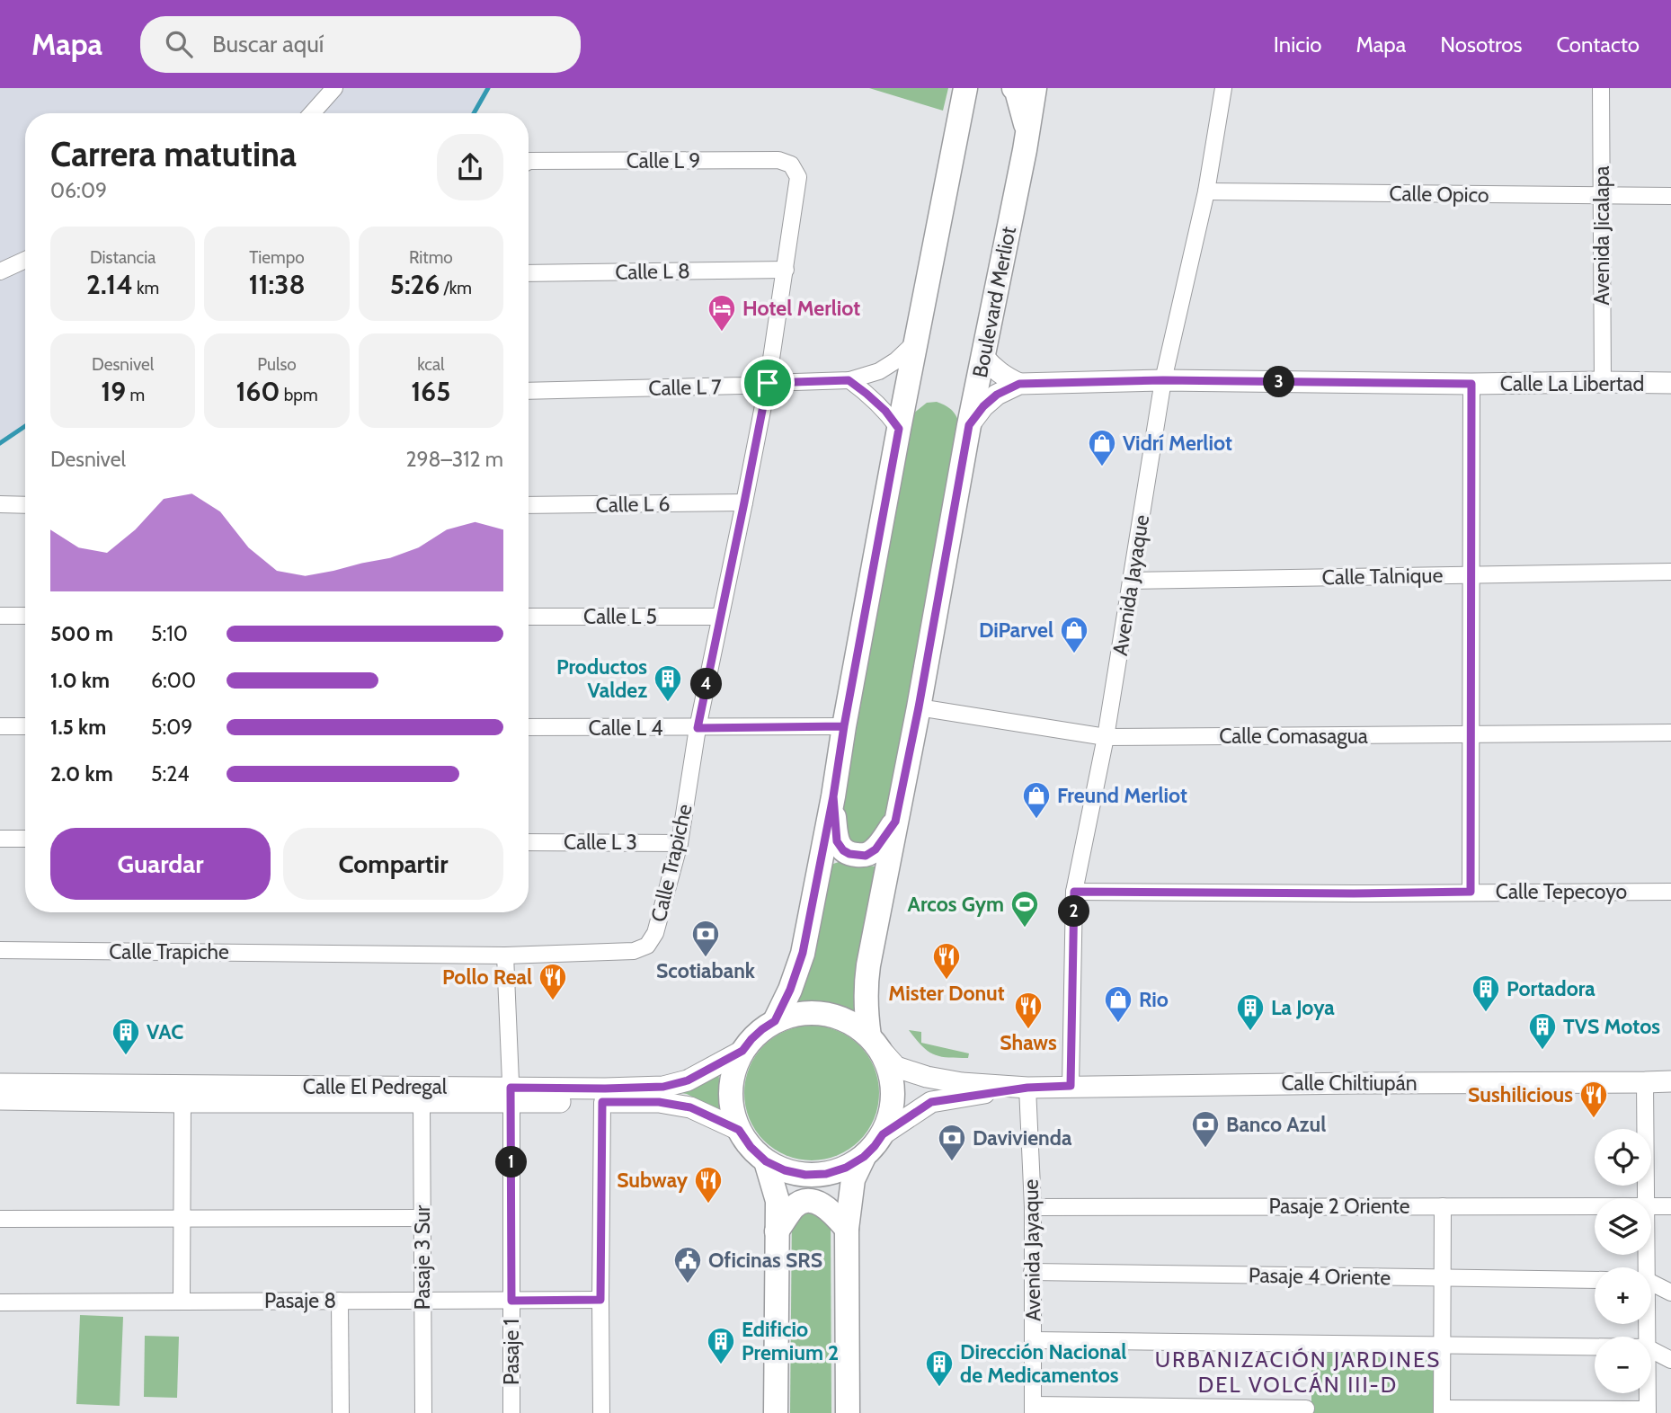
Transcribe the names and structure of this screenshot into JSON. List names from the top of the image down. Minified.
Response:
{"streets":{"main road":["Boulevard Merliot","Calle La Libertad","Calle Chiltiupán","Calle El Pedregal"],"street":["Calle L 9","Calle Opico","Avenida Jicalapa","Calle L 8","Calle L 7","Calle L 6","Calle Talnique","Avenida Jayaque","Calle L 5","Calle L 4","Calle Comasagua","Calle L 3","Calle Trapiche","Calle Tepecoyo","Pasaje 2 Oriente","Pasaje 3 Sur","Pasaje 4 Oriente","Pasaje 8","Pasaje 1"]},"crossings":[["Calle L 9","Calle Trapiche"],["Calle Opico","Avenida Jicalapa"],["Calle Opico","Avenida Jayaque"],["Avenida Jicalapa","Calle La Libertad"],["Calle L 8","Calle Trapiche"],["Boulevard Merliot","Calle La Libertad"],["Boulevard Merliot","Calle Comasagua"],["Boulevard Merliot","Calle Chiltiupán"],["Boulevard Merliot","Calle El Pedregal"],["Calle La Libertad","Avenida Jayaque"],["Calle L 7","Calle Trapiche"],["Calle L 6","Calle Trapiche"],["Calle Talnique","Avenida Jayaque"],["Avenida Jayaque","Calle Comasagua"],["Avenida Jayaque","Calle Tepecoyo"],["Avenida Jayaque","Calle Chiltiupán"],["Avenida Jayaque","Pasaje 2 Oriente"],["Avenida Jayaque","Pasaje 4 Oriente"],["Calle L 5","Calle Trapiche"],["Calle L 4","Calle Trapiche"],["Calle L 3","Calle Trapiche"],["Calle Trapiche","Pasaje 1"],["Calle Chiltiupán","Calle El Pedregal"],["Calle El Pedregal","Pasaje 3 Sur"],["Calle El Pedregal","Pasaje 1"],["Pasaje 3 Sur","Pasaje 8"],["Pasaje 8","Pasaje 1"]],"districts":["URBANIZACIÓN JARDINES DEL VOLCÁN III-D"],"places":{"hotel":["Hotel Merliot"],"shop":["Vidrí Merliot","DiParvel","Freund Merliot","Rio"],"building":["Productos Valdez","Portadora","La Joya","TVS Motos","VAC","Edificio Premium 2","Dirección Nacional de Medicamentos"],"sports":["Arcos Gym"],"bank":["Scotiabank","Banco Azul","Davivienda"],"restaurant":["Mister Donut","Pollo Real","Shaws","Sushilicious","Subway"],"public building":["Oficinas SRS"]},"page":{"header":"Mapa","search":"Buscar aquí","nav":["Inicio","Mapa","Nosotros","Contacto"],"heading":["Carrera matutina","06:09"],"stats":[["Distancia","2.14 km"],["Tiempo","11:38"],["Ritmo","5:26 /km"],["Desnivel","19 m"],["Pulso","160 bpm"],["kcal","165"]],"pins":["3","4","2","1"],"chart":["Desnivel","298–312 m"],"list":[{"name":"500 m","note":"5:10"},{"name":"1.0 km","note":"6:00"},{"name":"1.5 km","note":"5:09"},{"name":"2.0 km","note":"5:24"}],"buttons":["Guardar","Compartir"],"map_buttons":["+","−"]}}
